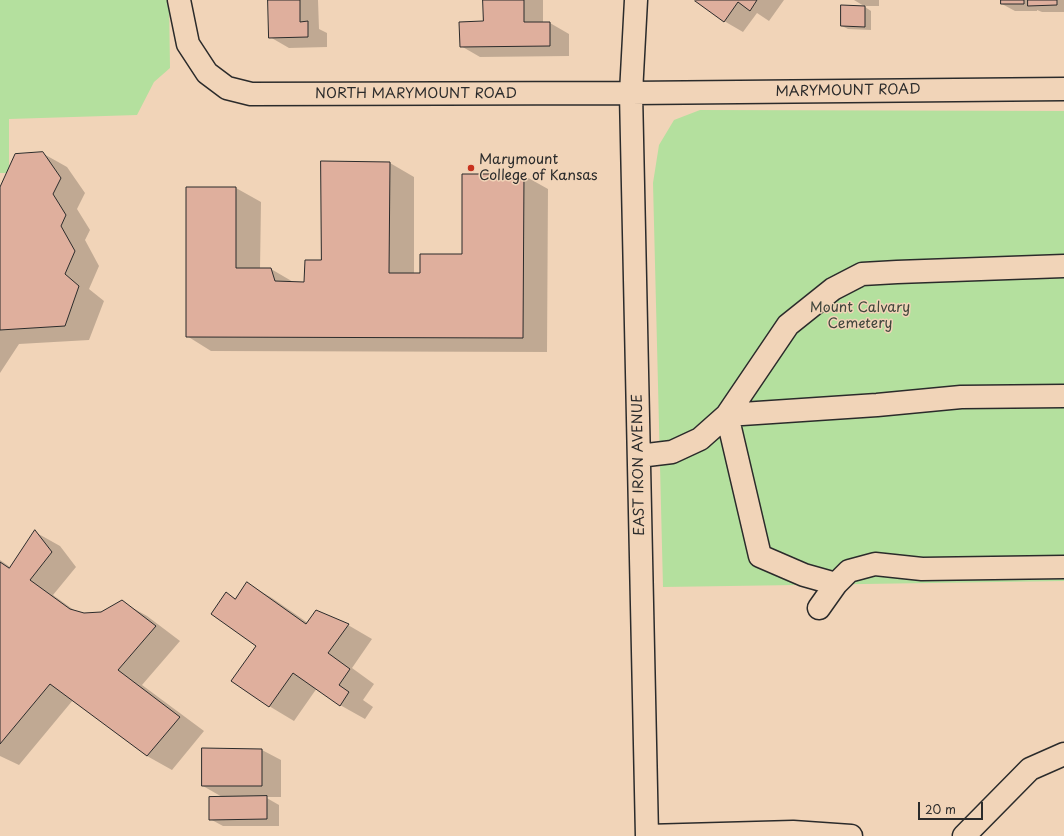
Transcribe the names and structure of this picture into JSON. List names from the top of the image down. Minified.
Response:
{"streets":{"street":["MARYMOUNT ROAD","NORTH MARYMOUNT ROAD","EAST IRON AVENUE"]},"crossings":[["MARYMOUNT ROAD","NORTH MARYMOUNT ROAD"],["MARYMOUNT ROAD","EAST IRON AVENUE"],["NORTH MARYMOUNT ROAD","EAST IRON AVENUE"]],"parks":["Mount Calvary Cemetery"],"places":["Marymount College of Kansas"],"scale_bar":"20 m"}
